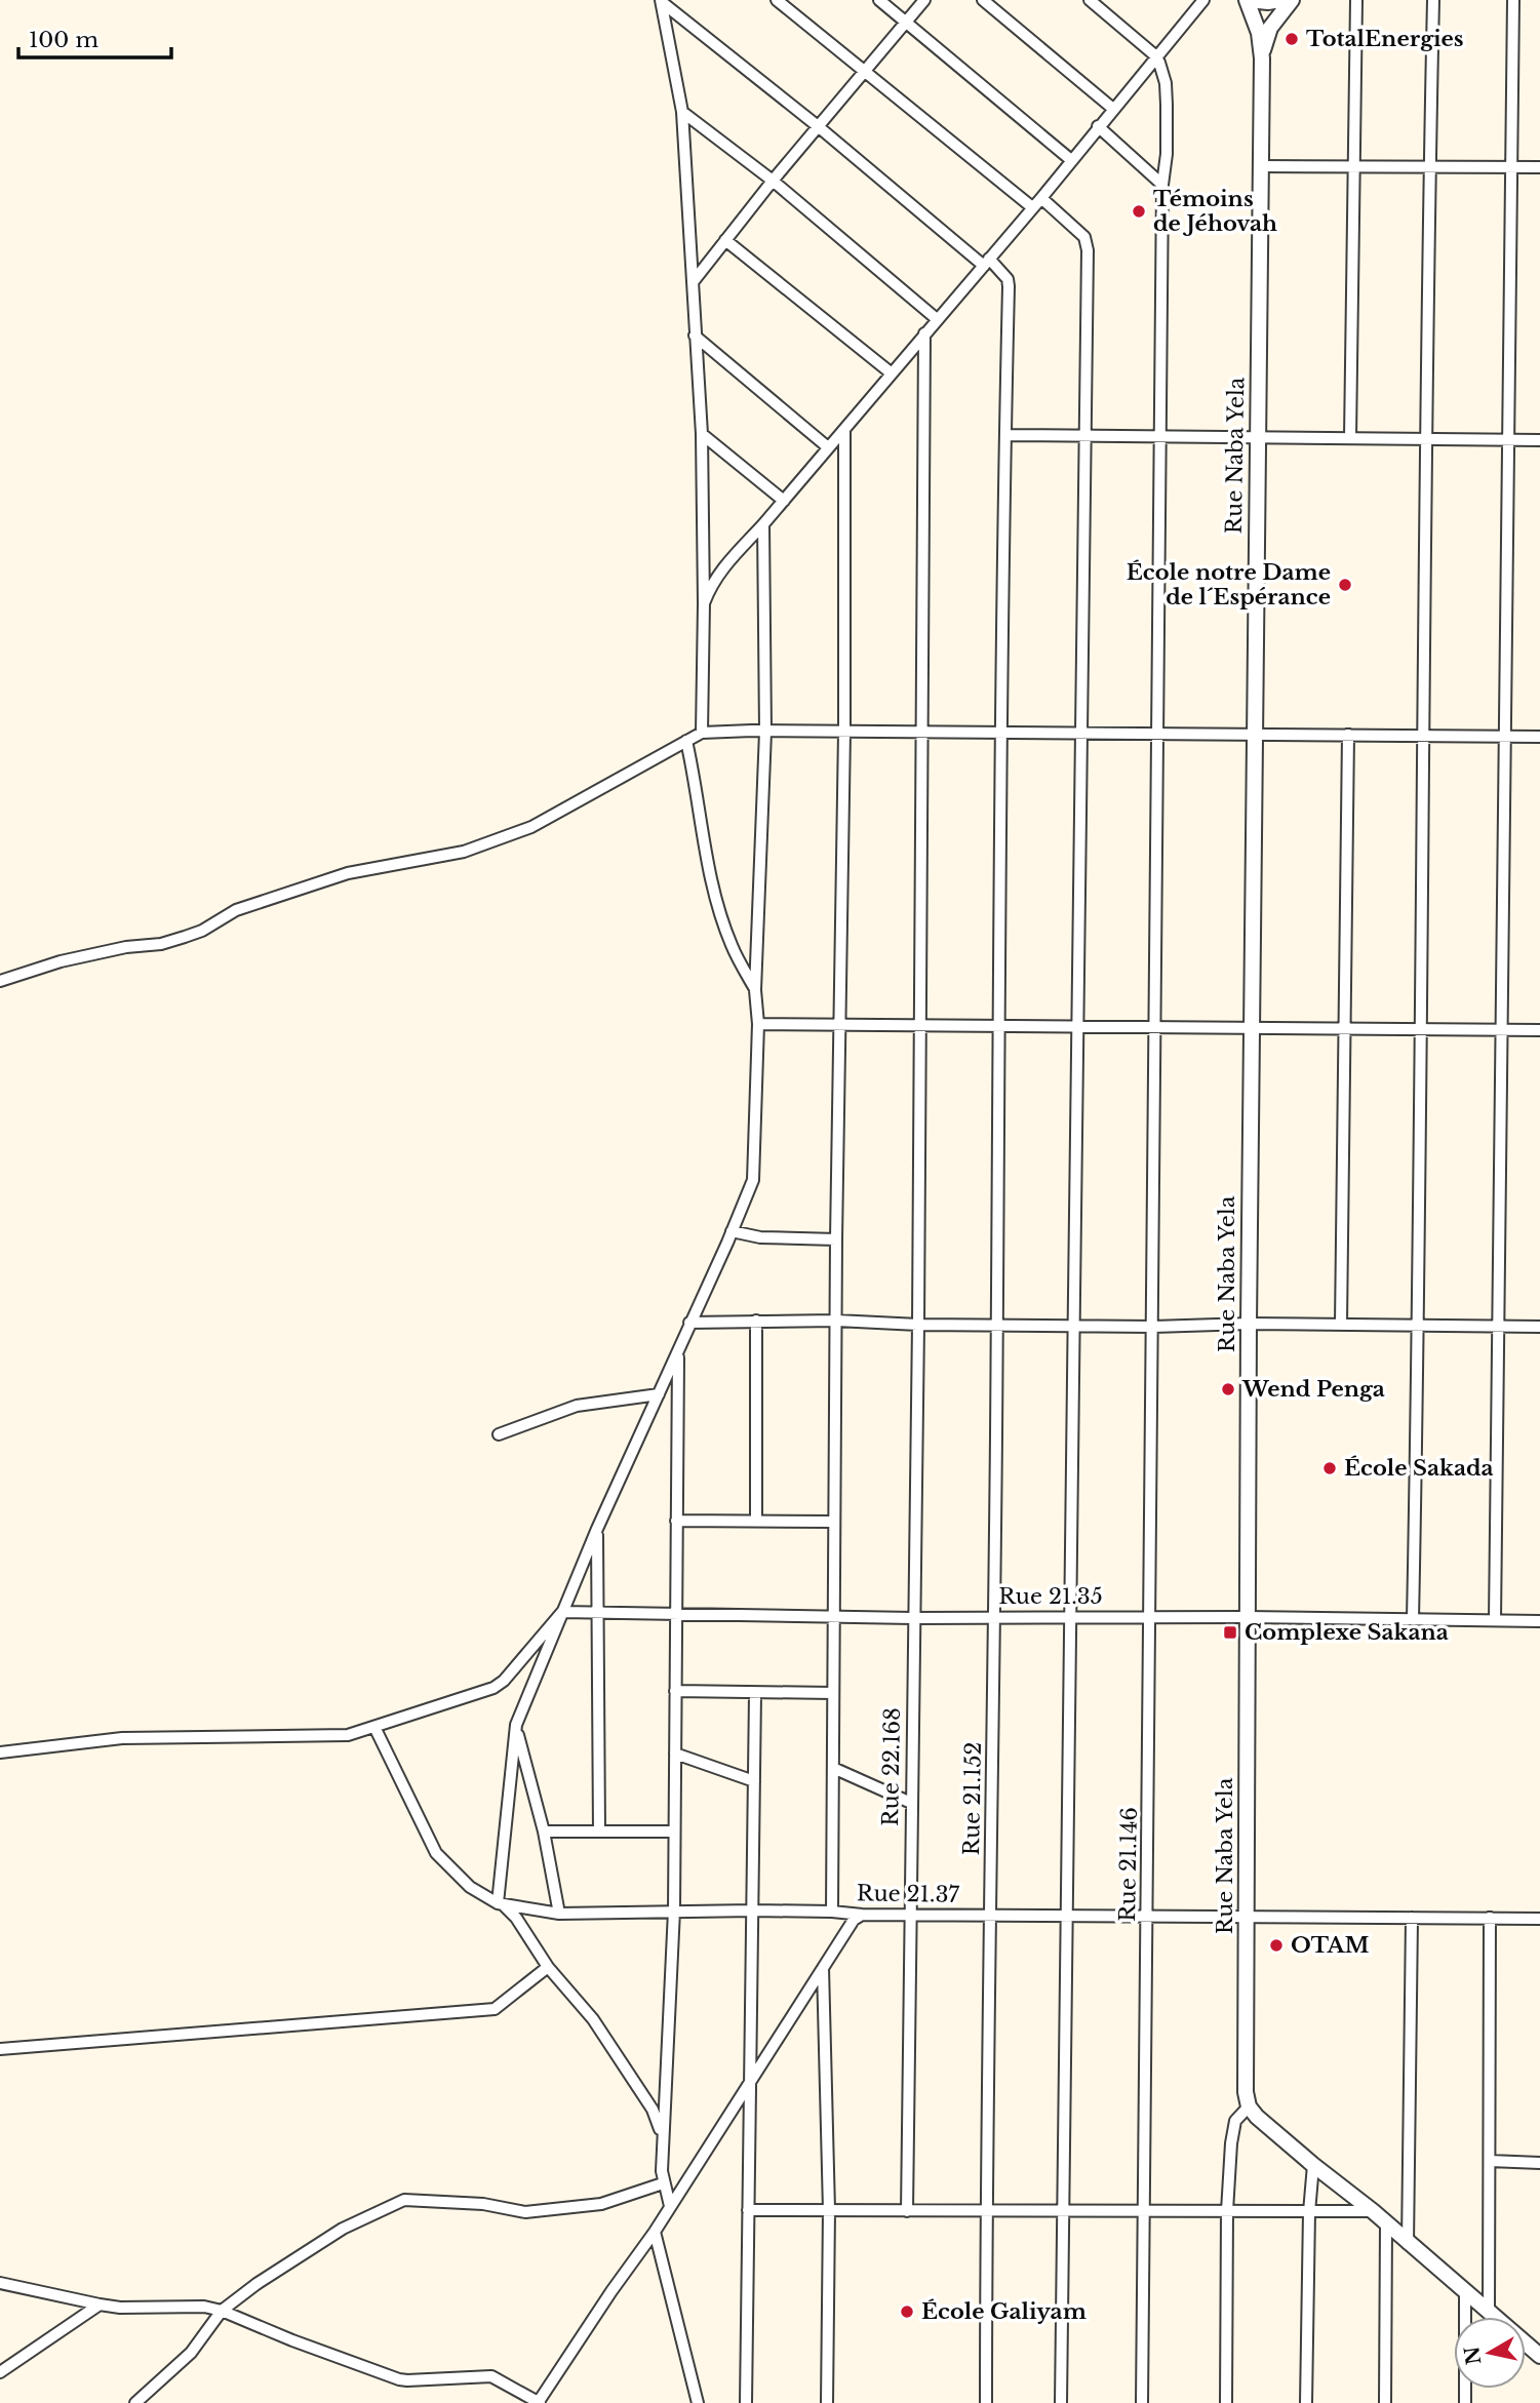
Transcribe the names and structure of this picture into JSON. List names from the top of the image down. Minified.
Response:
{"streets":{"street":["Rue Naba Yela","Rue 21.35","Rue 22.168","Rue 21.152","Rue 21.146","Rue 21.37"]},"crossings":[["Rue Naba Yela","Rue 21.35"],["Rue Naba Yela","Rue 21.37"],["Rue 21.35","Rue 22.168"],["Rue 21.35","Rue 21.152"],["Rue 21.35","Rue 21.146"],["Rue 22.168","Rue 21.37"],["Rue 21.152","Rue 21.37"],["Rue 21.146","Rue 21.37"]],"places":{"other":["TotalEnergies","Témoins de Jéhovah","École notre Dame de l´Espérance","Wend Penga","École Sakada","OTAM","École Galiyam"],"transit":["Complexe Sakana"]},"scale_bar":"100 m","north":"left"}
